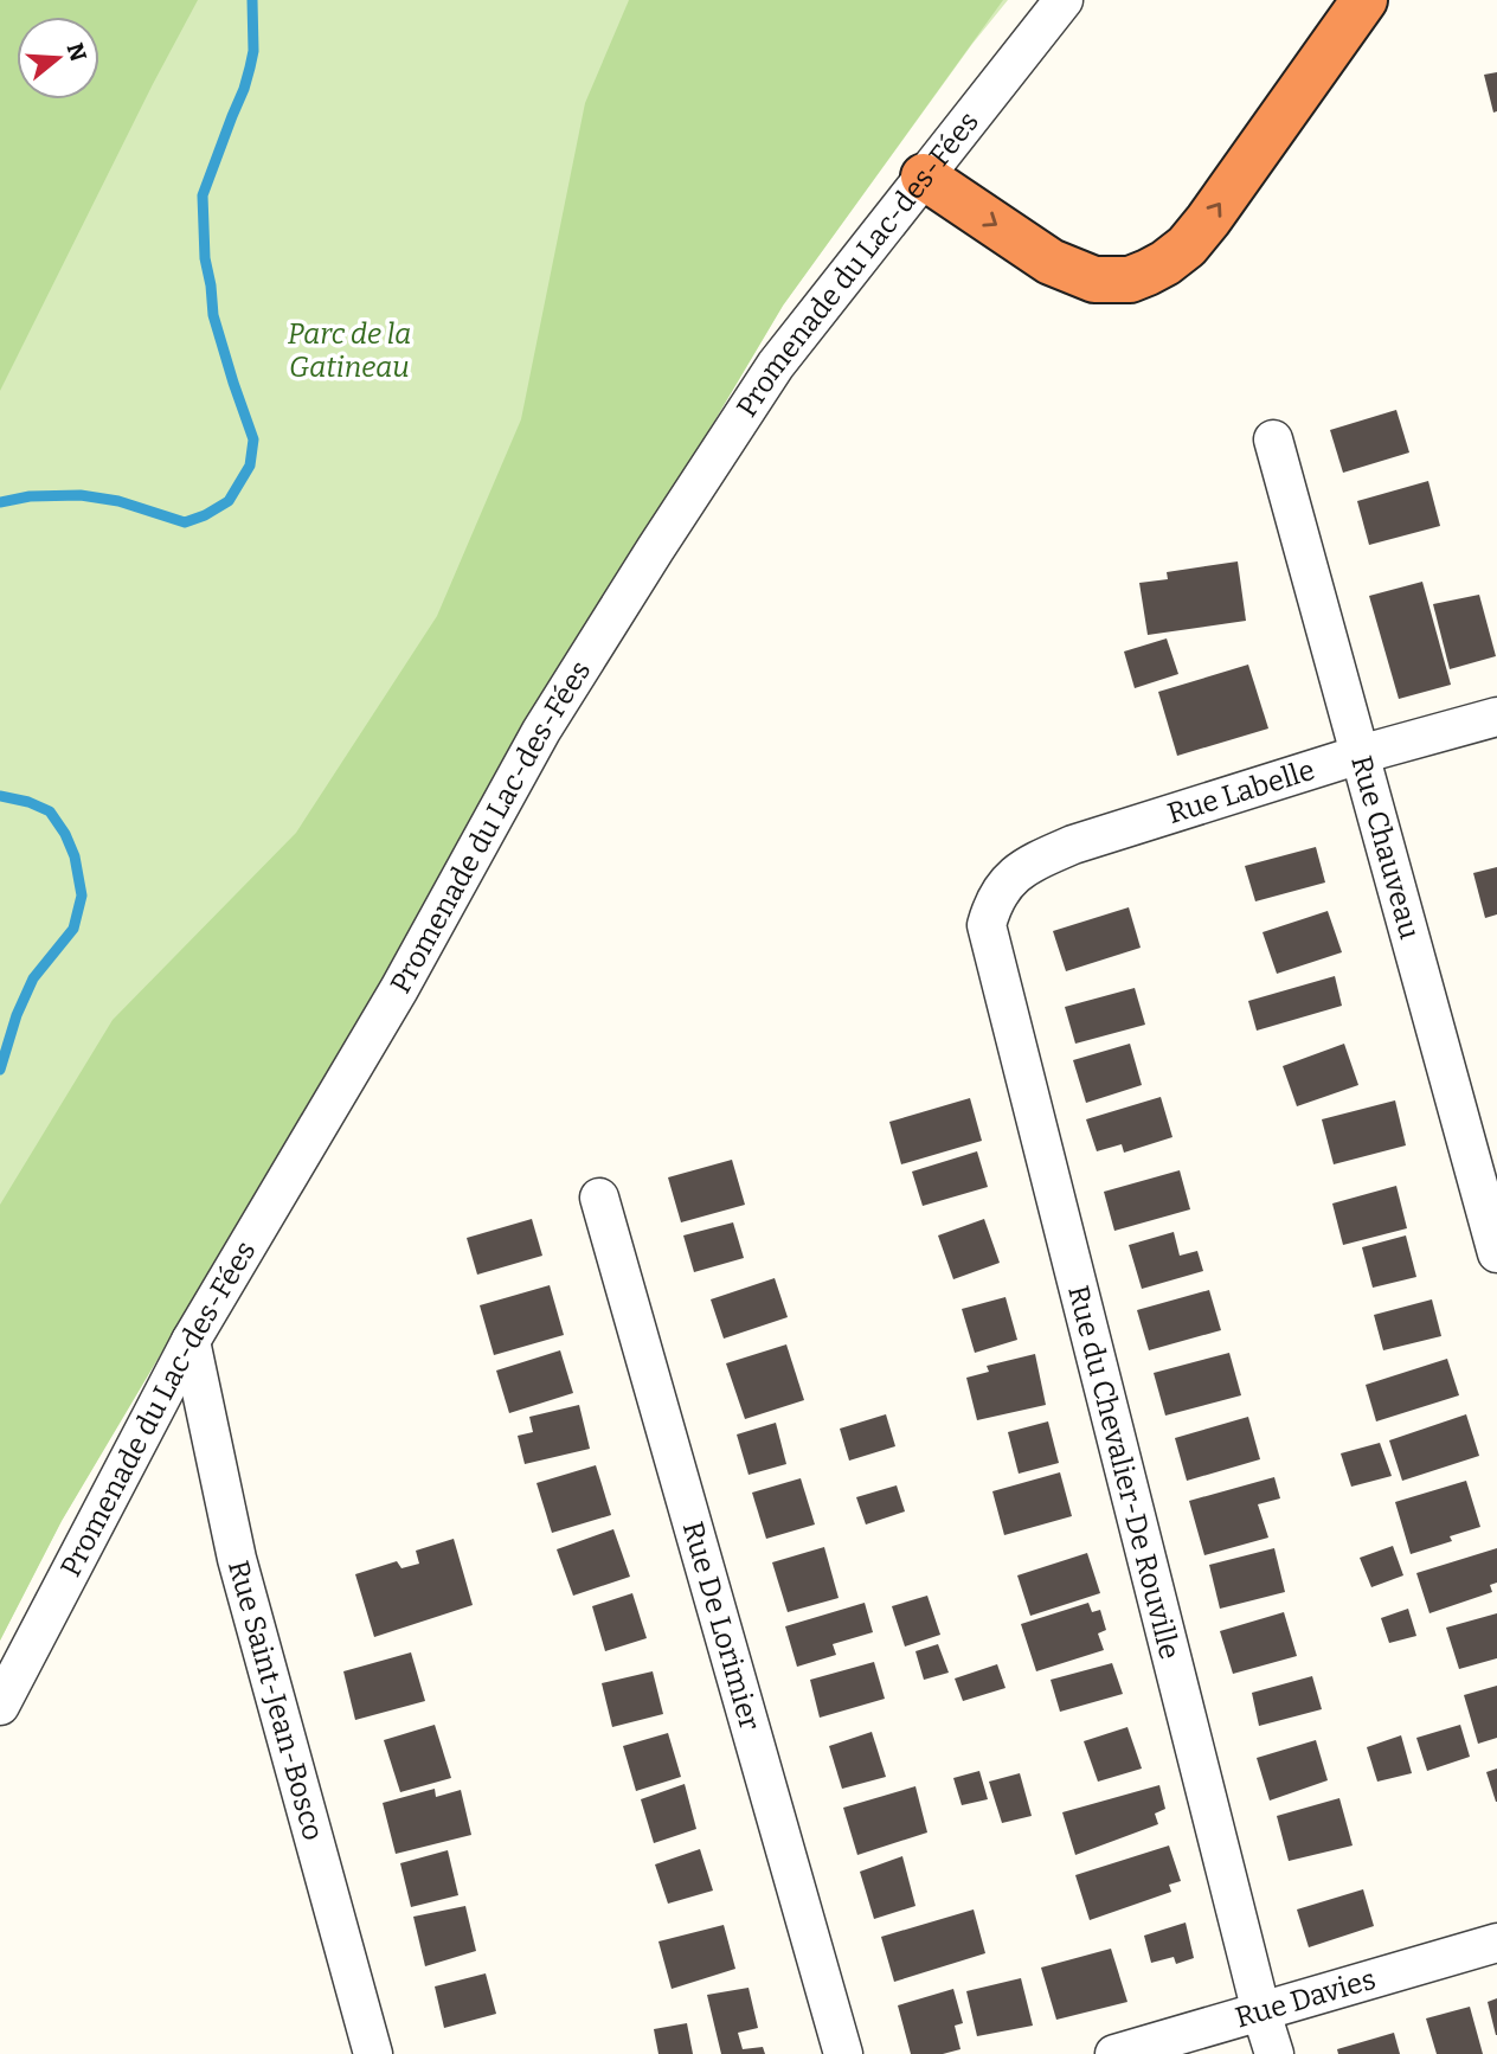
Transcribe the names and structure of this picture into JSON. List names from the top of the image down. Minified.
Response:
{"streets":{"street":["Promenade du Lac-des-Fées","Rue Labelle","Rue Chauveau","Rue du Chevalier-De Rouville","Rue De Lorimier","Rue Saint-Jean-Bosco","Rue Davies"]},"crossings":[["Promenade du Lac-des-Fées","Rue Saint-Jean-Bosco"],["Rue Labelle","Rue Chauveau"],["Rue Labelle","Rue du Chevalier-De Rouville"],["Rue du Chevalier-De Rouville","Rue Davies"]],"parks":["Parc de la Gatineau"],"north":"right"}
